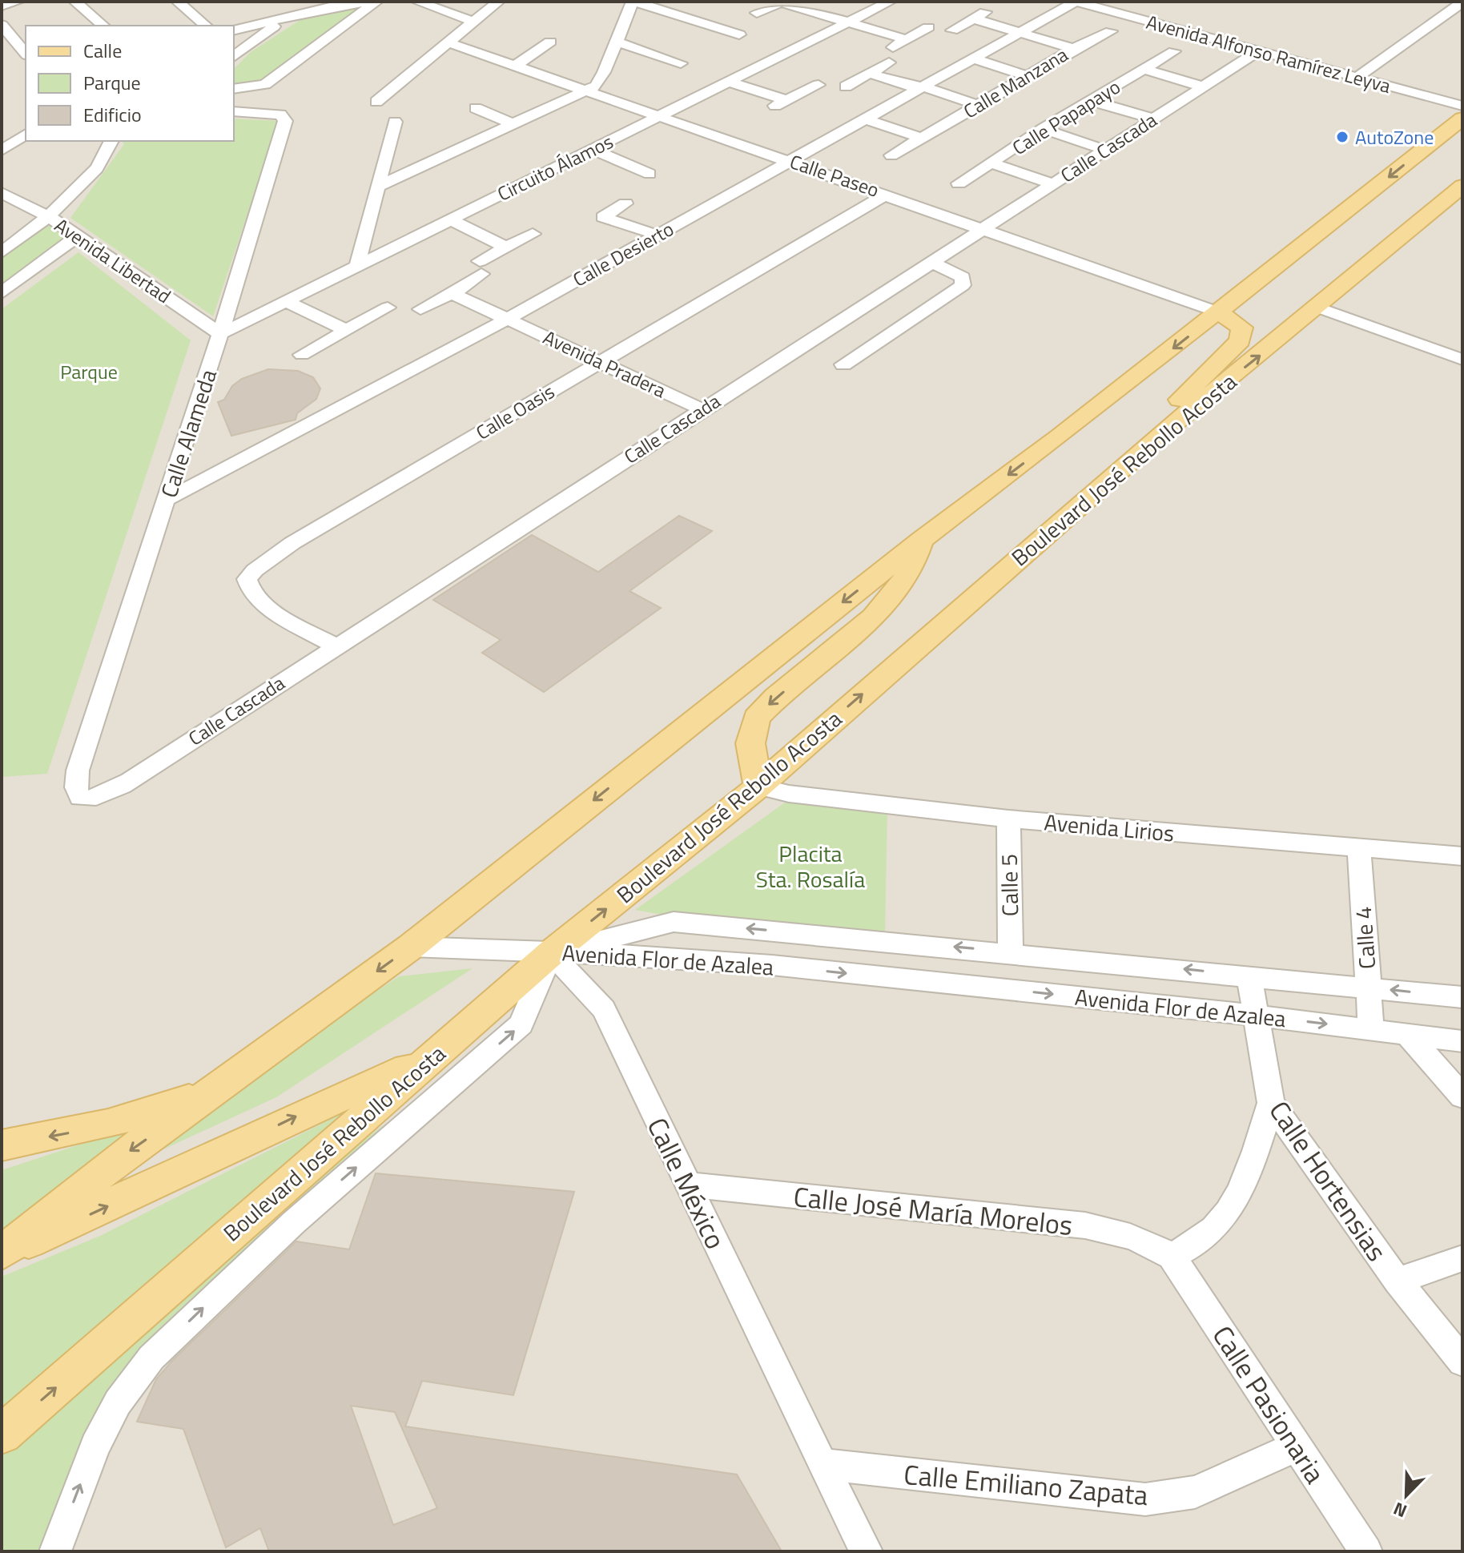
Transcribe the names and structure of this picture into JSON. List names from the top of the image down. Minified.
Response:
{"streets":{"main road":["Boulevard José Rebollo Acosta"],"street":["Avenida Alfonso Ramírez Leyva","Calle Manzana","Calle Papapayo","Calle Cascada","Circuito Álamos","Calle Paseo","Calle Desierto","Avenida Libertad","Avenida Pradera","Calle Oasis","Calle Alameda","Avenida Lirios","Calle 5","Calle 4","Avenida Flor de Azalea","Calle Hortensias","Calle México","Calle José María Morelos","Calle Pasionaria","Calle Emiliano Zapata"]},"crossings":[["Avenida Alfonso Ramírez Leyva","Calle Cascada"],["Avenida Alfonso Ramírez Leyva","Calle Desierto"],["Calle Cascada","Calle Paseo"],["Calle Cascada","Avenida Pradera"],["Calle Cascada","Calle Oasis"],["Calle Cascada","Calle Alameda"],["Circuito Álamos","Calle Paseo"],["Circuito Álamos","Avenida Libertad"],["Circuito Álamos","Calle Alameda"],["Calle Paseo","Calle Desierto"],["Calle Paseo","Calle Oasis"],["Calle Desierto","Avenida Pradera"],["Calle Desierto","Calle Alameda"],["Avenida Libertad","Calle Alameda"],["Avenida Pradera","Calle Oasis"],["Boulevard José Rebollo Acosta","Avenida Lirios"],["Boulevard José Rebollo Acosta","Avenida Flor de Azalea"],["Boulevard José Rebollo Acosta","Calle México"],["Avenida Lirios","Calle 5"],["Avenida Lirios","Calle 4"],["Calle 5","Avenida Flor de Azalea"],["Calle 4","Avenida Flor de Azalea"],["Avenida Flor de Azalea","Calle Hortensias"],["Avenida Flor de Azalea","Calle México"],["Calle México","Calle José María Morelos"],["Calle México","Calle Emiliano Zapata"],["Calle José María Morelos","Calle Pasionaria"],["Calle Pasionaria","Calle Emiliano Zapata"]],"parks":["Parque","Placita Sta. Rosalía"],"places":["AutoZone"],"legend":["Calle","Parque","Edificio"],"north":"bottom left"}
